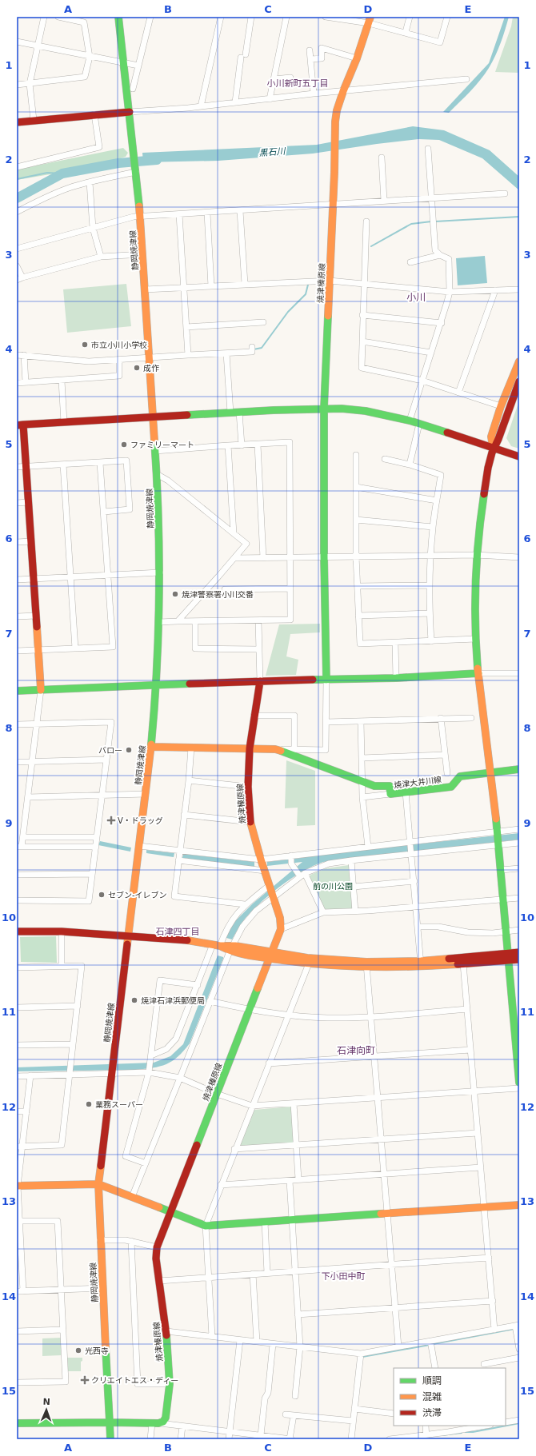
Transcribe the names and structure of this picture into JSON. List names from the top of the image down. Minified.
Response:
{"streets":{"street":["静岡焼津線","焼津榛原線","焼津大井川線"]},"crossings":[["静岡焼津線","焼津大井川線"],["焼津榛原線","焼津大井川線"]],"districts":["小川新町五丁目","小川","石津四丁目","石津向町","下小田中町"],"water":["黒石川"],"parks":["前の川公園"],"places":{"other":["市立小川小学校","成作","ファミリーマート","焼津警察署小川交番","バロー","セブン-イレブン","焼津石津浜郵便局","業務スーパー","光西寺"],"health":["V・ドラッグ","クリエイトエス・ディー"]},"legend":["順調","混雑","渋滞"],"north":"top","grid":{"columns":["A","B","C","D","E"],"rows":["1","2","3","4","5","6","7","8","9","10","11","12","13","14","15"]}}
